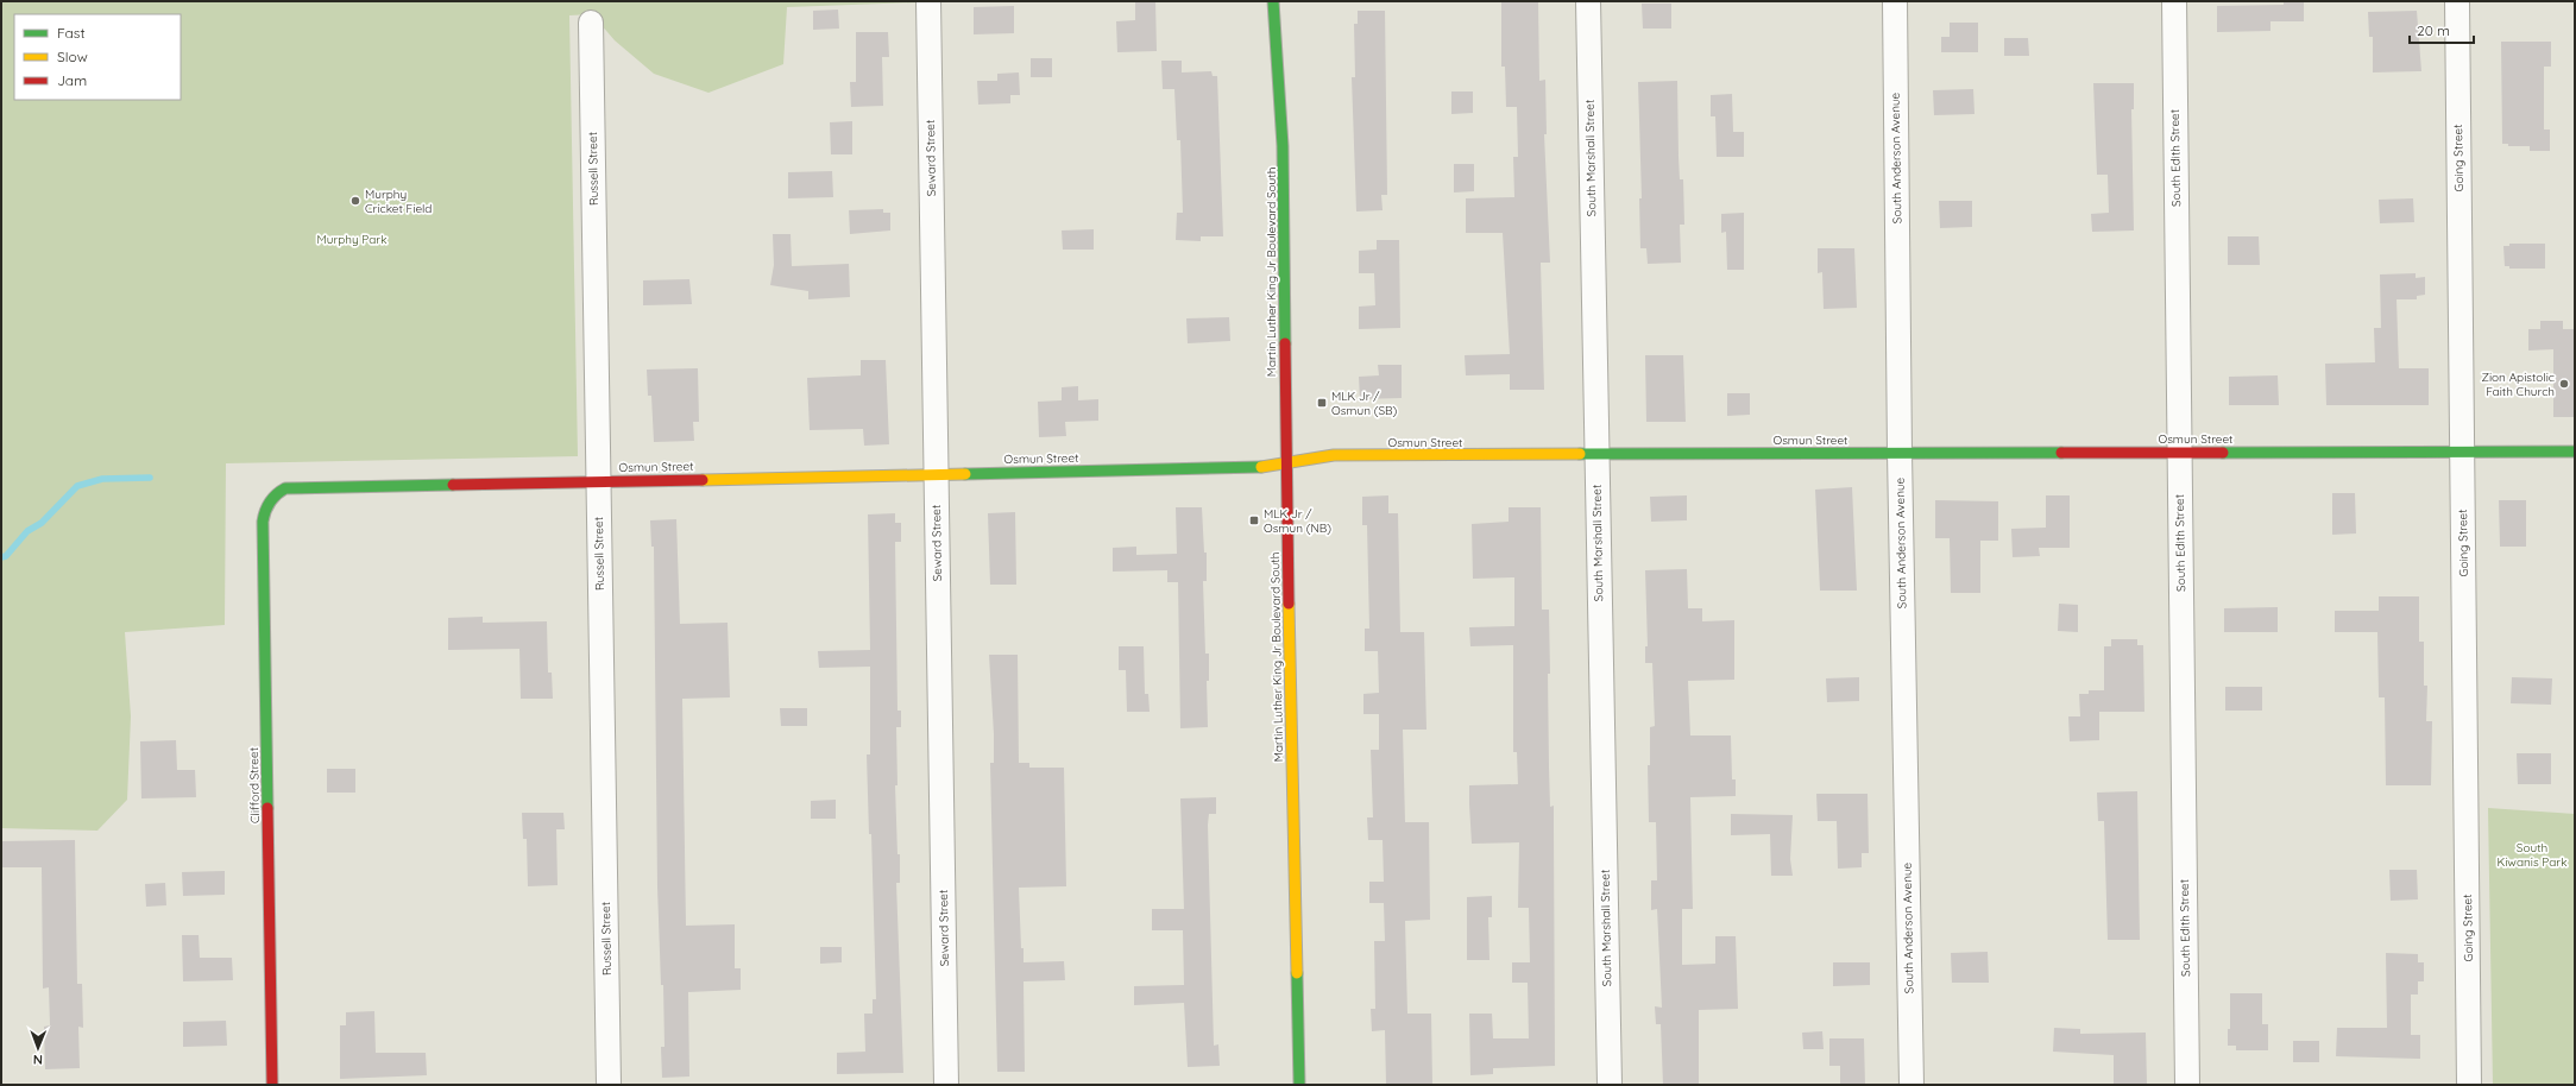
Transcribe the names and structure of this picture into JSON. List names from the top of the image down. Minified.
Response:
{"streets":{"street":["Seward Street","South Marshall Street","South Anderson Avenue","South Edith Street","Going Street","Russell Street","Martin Luther King Jr Boulevard South","Osmun Street","Clifford Street"]},"crossings":[["Seward Street","Osmun Street"],["South Marshall Street","Osmun Street"],["South Anderson Avenue","Osmun Street"],["South Edith Street","Osmun Street"],["Going Street","Osmun Street"],["Russell Street","Osmun Street"],["Martin Luther King Jr Boulevard South","Osmun Street"],["Osmun Street","Clifford Street"]],"parks":["Murphy Park","South Kiwanis Park"],"places":{"other":["Murphy Cricket Field","Zion Apistolic Faith Church"],"transit":["MLK Jr / Osmun (SB)","MLK Jr / Osmun (NB)"]},"legend":["Fast","Slow","Jam"],"scale_bar":"20 m","north":"bottom"}
